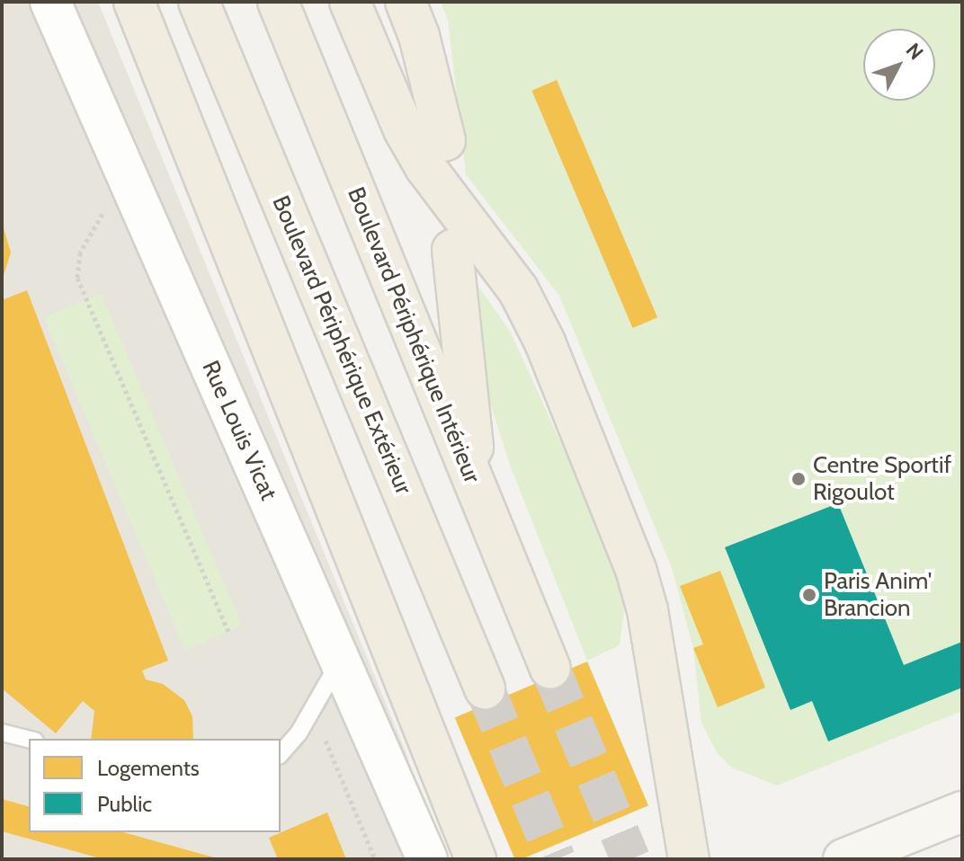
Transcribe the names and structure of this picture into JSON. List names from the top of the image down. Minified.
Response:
{"streets":{"highway":["Boulevard Périphérique Intérieur","Boulevard Périphérique Extérieur"],"street":["Rue Louis Vicat"]},"places":["Centre Sportif Rigoulot","Paris Anim' Brancion"],"legend":["Logements","Public"],"north":"top right"}
